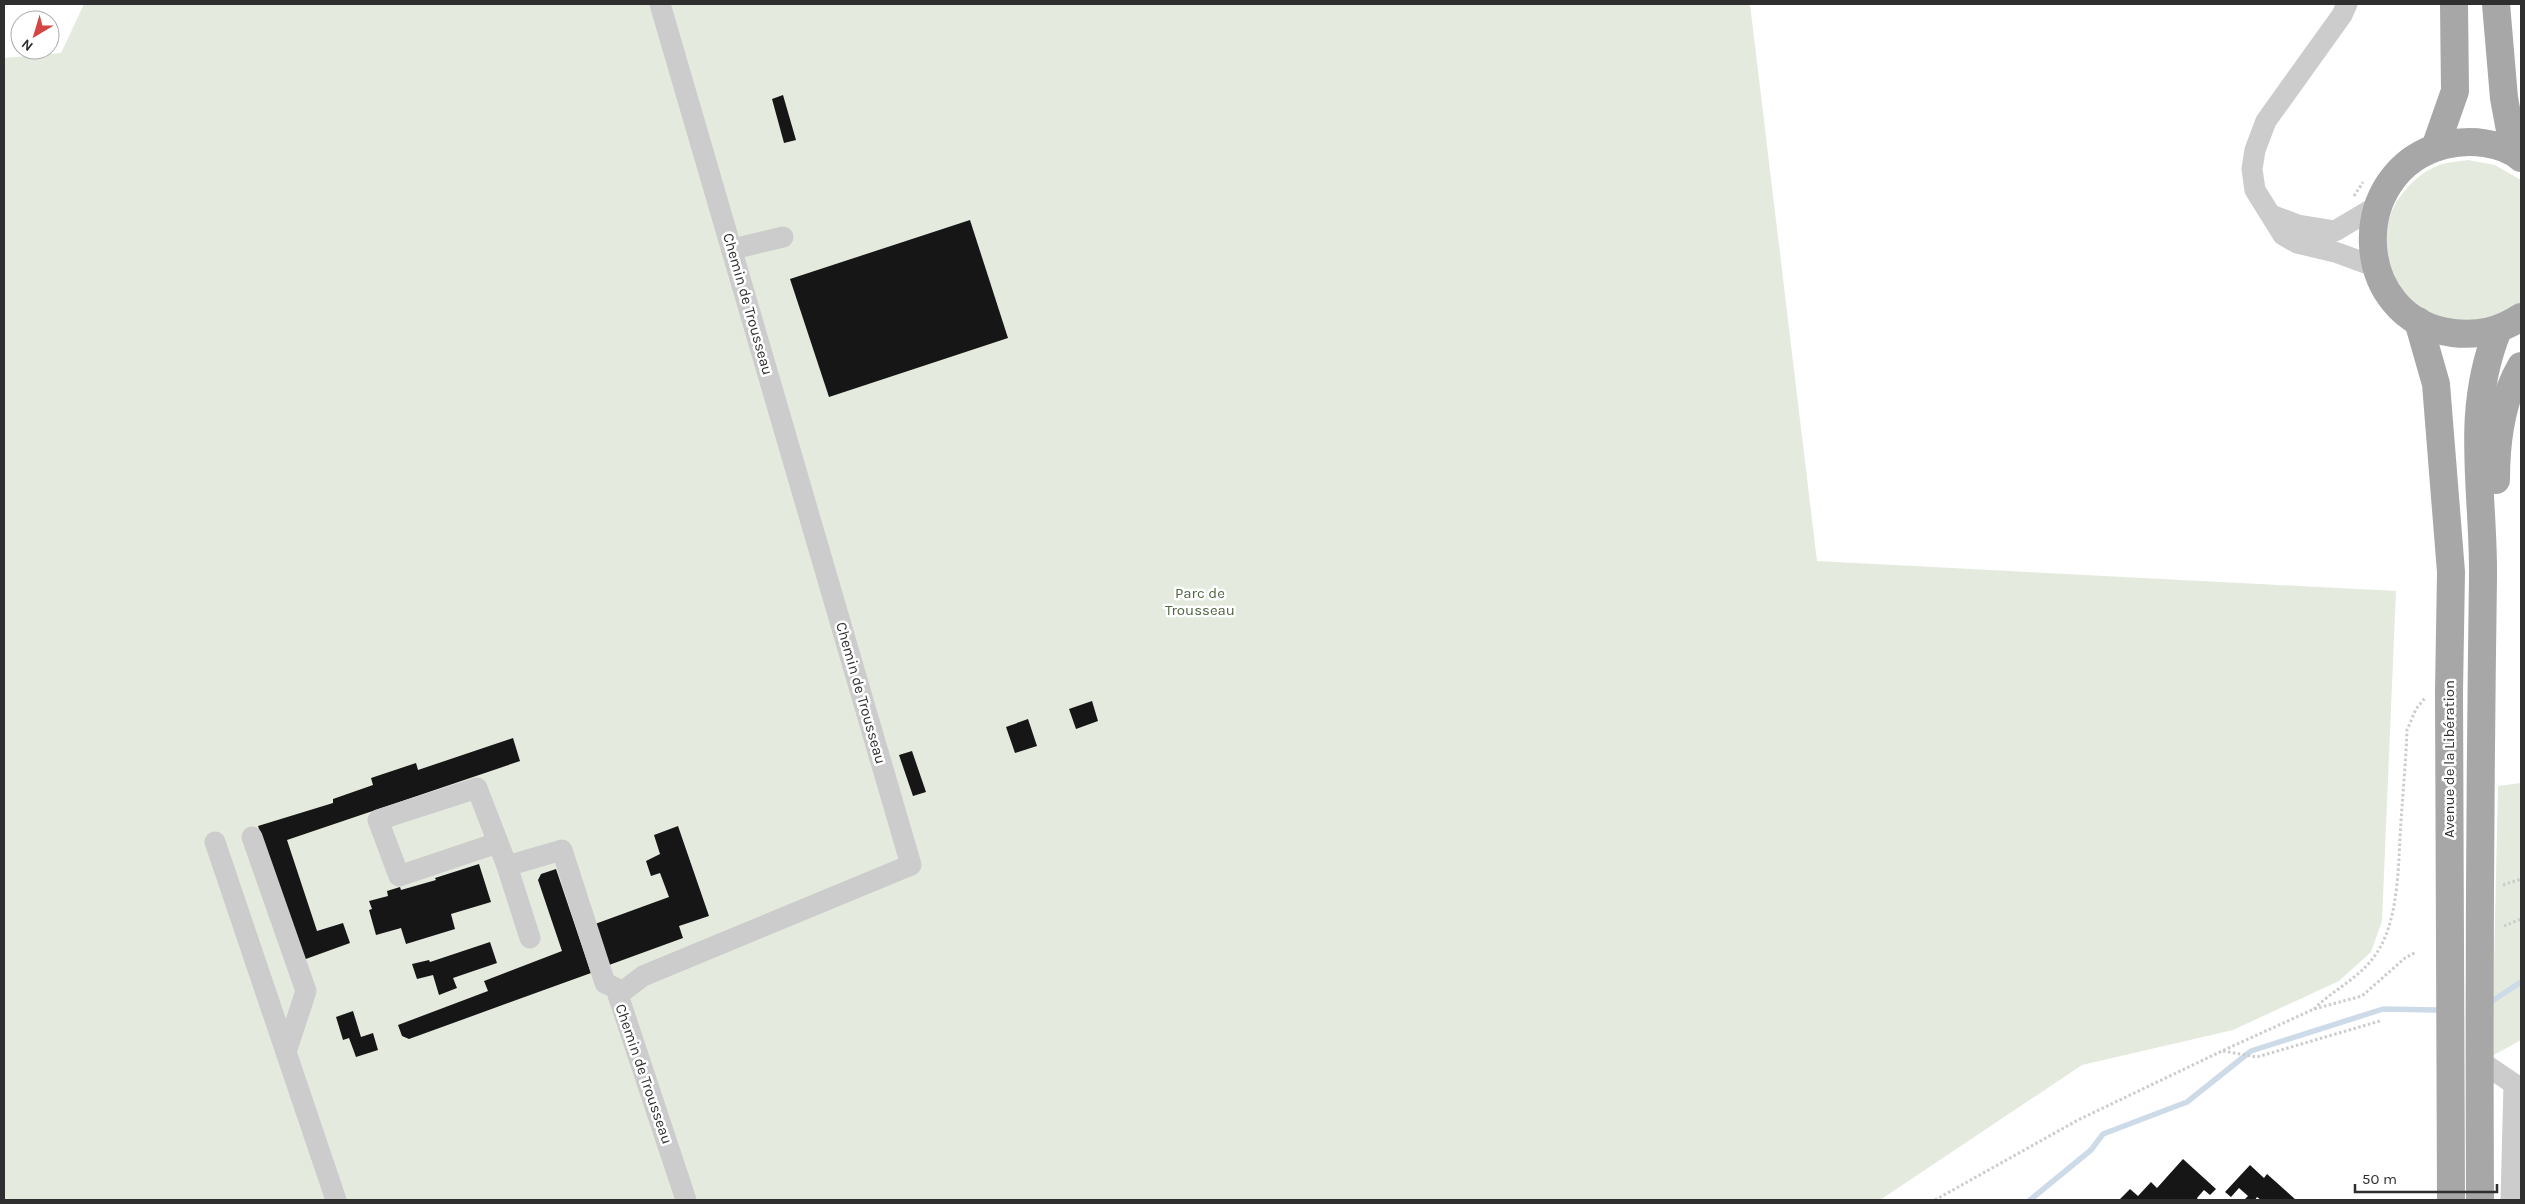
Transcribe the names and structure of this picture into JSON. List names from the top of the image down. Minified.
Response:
{"streets":{"main road":["Avenue de la Libération"],"street":["Chemin de Trousseau"]},"parks":["Parc de Trousseau"],"scale_bar":"50 m","north":"bottom left"}
